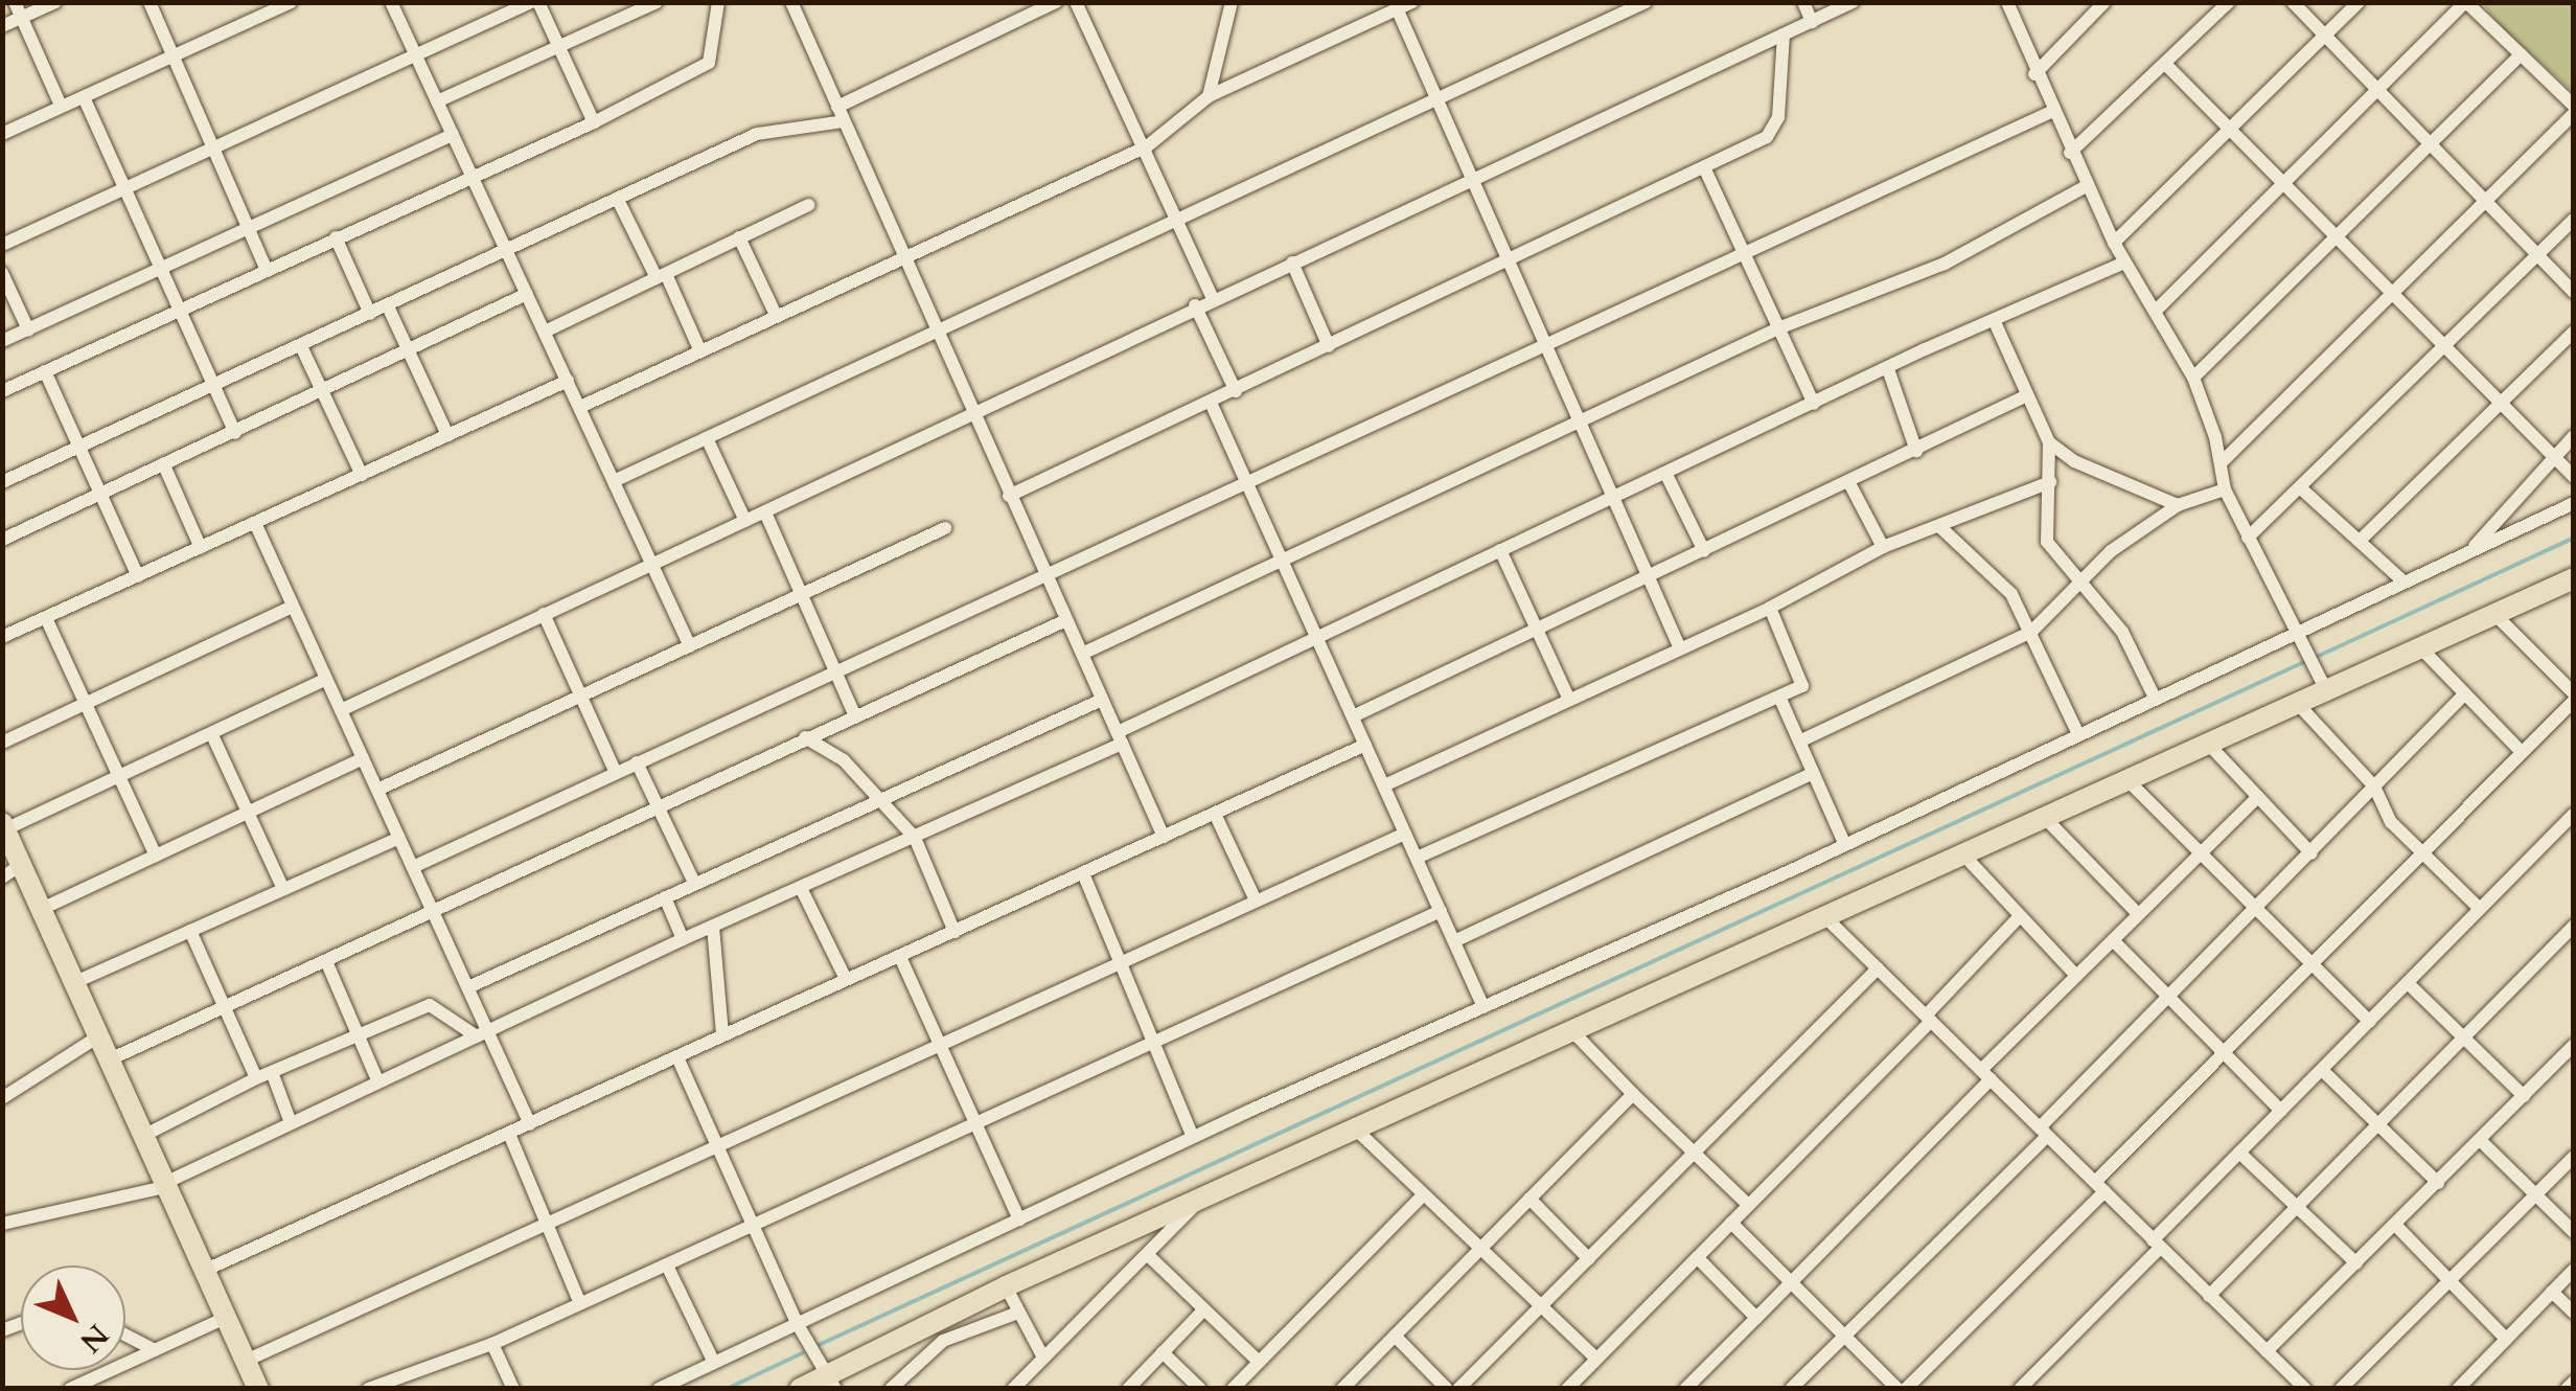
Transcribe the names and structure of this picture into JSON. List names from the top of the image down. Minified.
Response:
{"north":"bottom right"}
